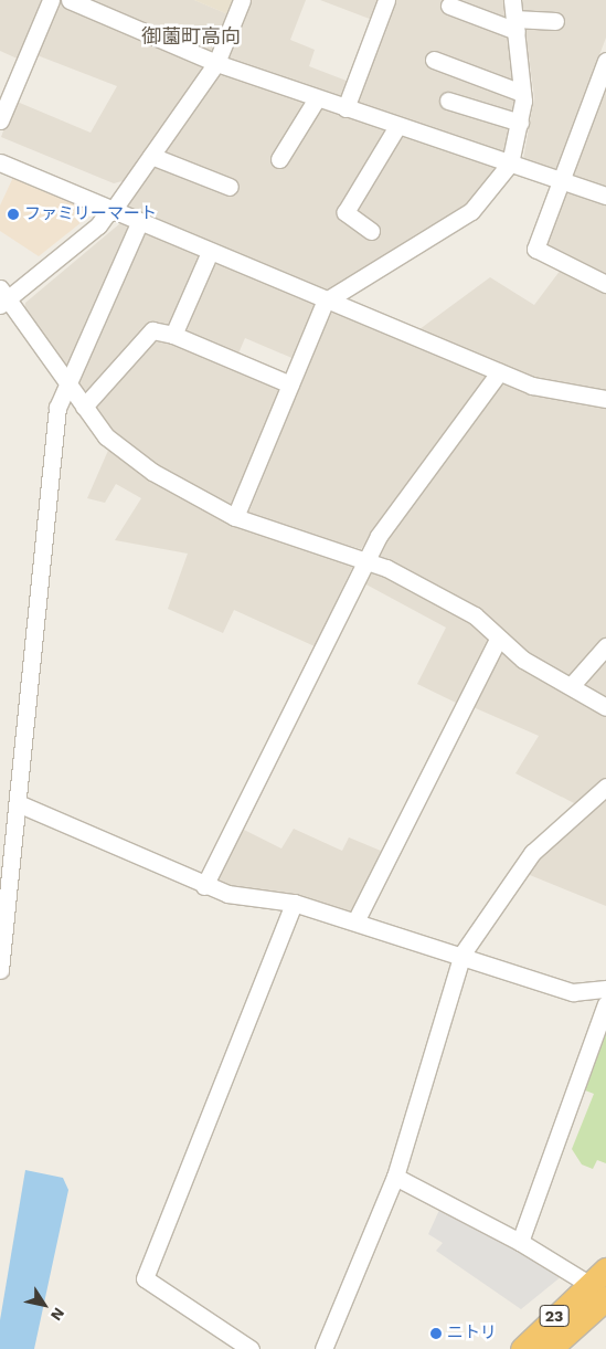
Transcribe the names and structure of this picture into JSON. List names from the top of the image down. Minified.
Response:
{"streets":{"highway":["23"]},"districts":["御薗町高向"],"places":["ファミリーマート","ニトリ"],"north":"bottom right"}
